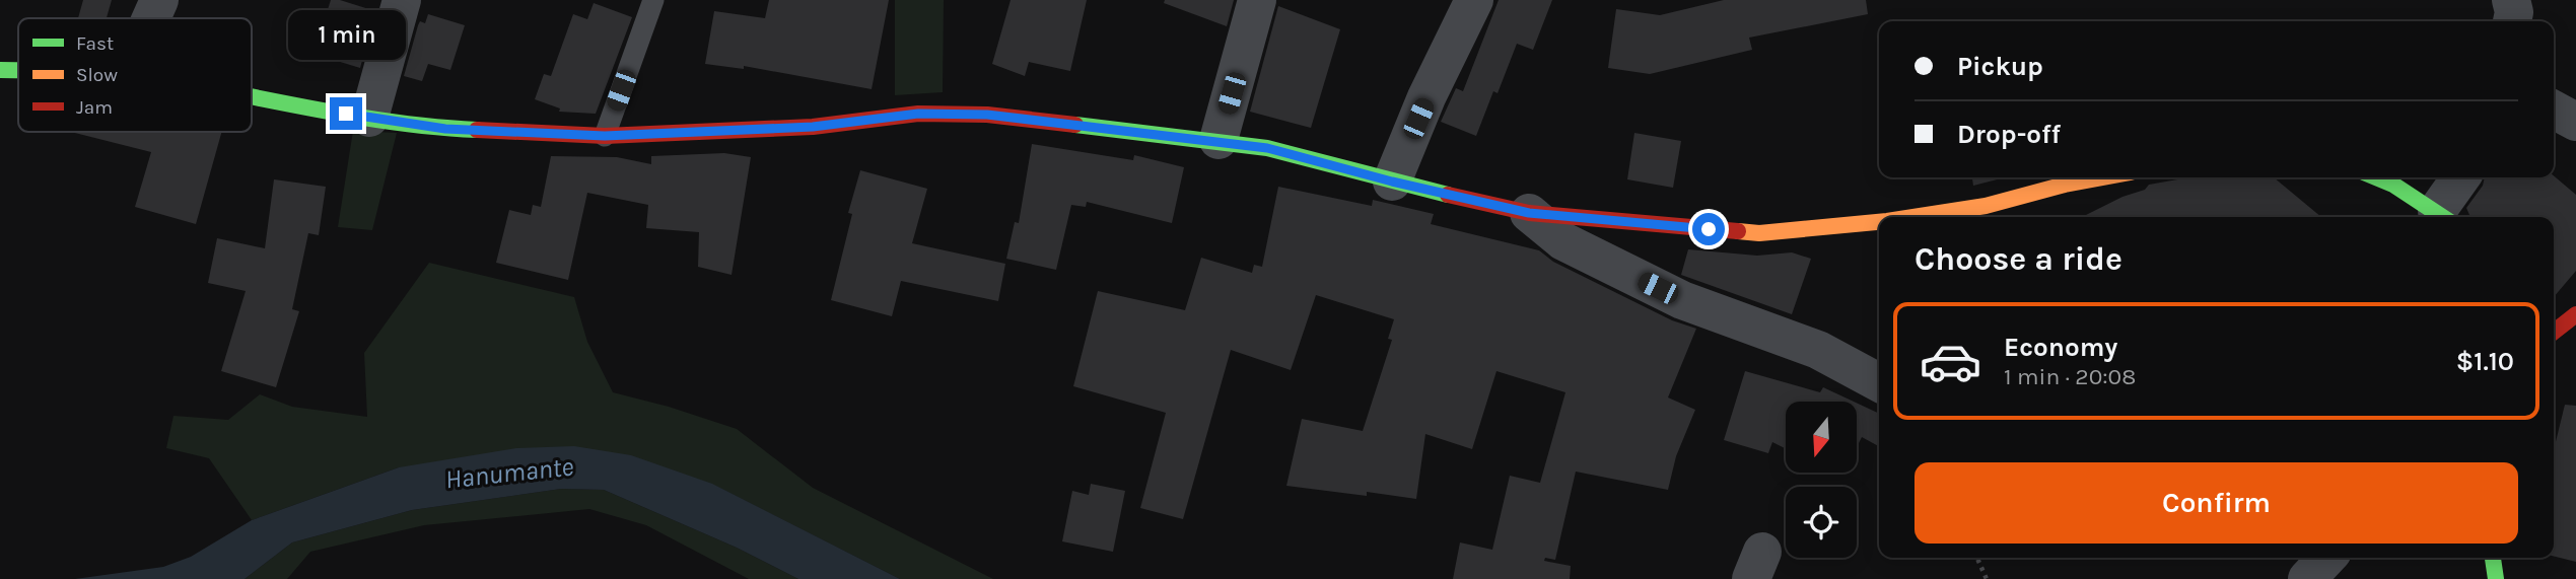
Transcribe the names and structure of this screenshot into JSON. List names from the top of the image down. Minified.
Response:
{"water":["Hanumante"],"legend":["Fast","Slow","Jam"],"north":"bottom","page":{"bubble":"1 min","banner":["Pickup","Drop-off"],"heading":"Choose a ride","list":[{"name":"Economy","note":"1 min · 20:08","value":"$1.10"}],"buttons":"Confirm"}}
